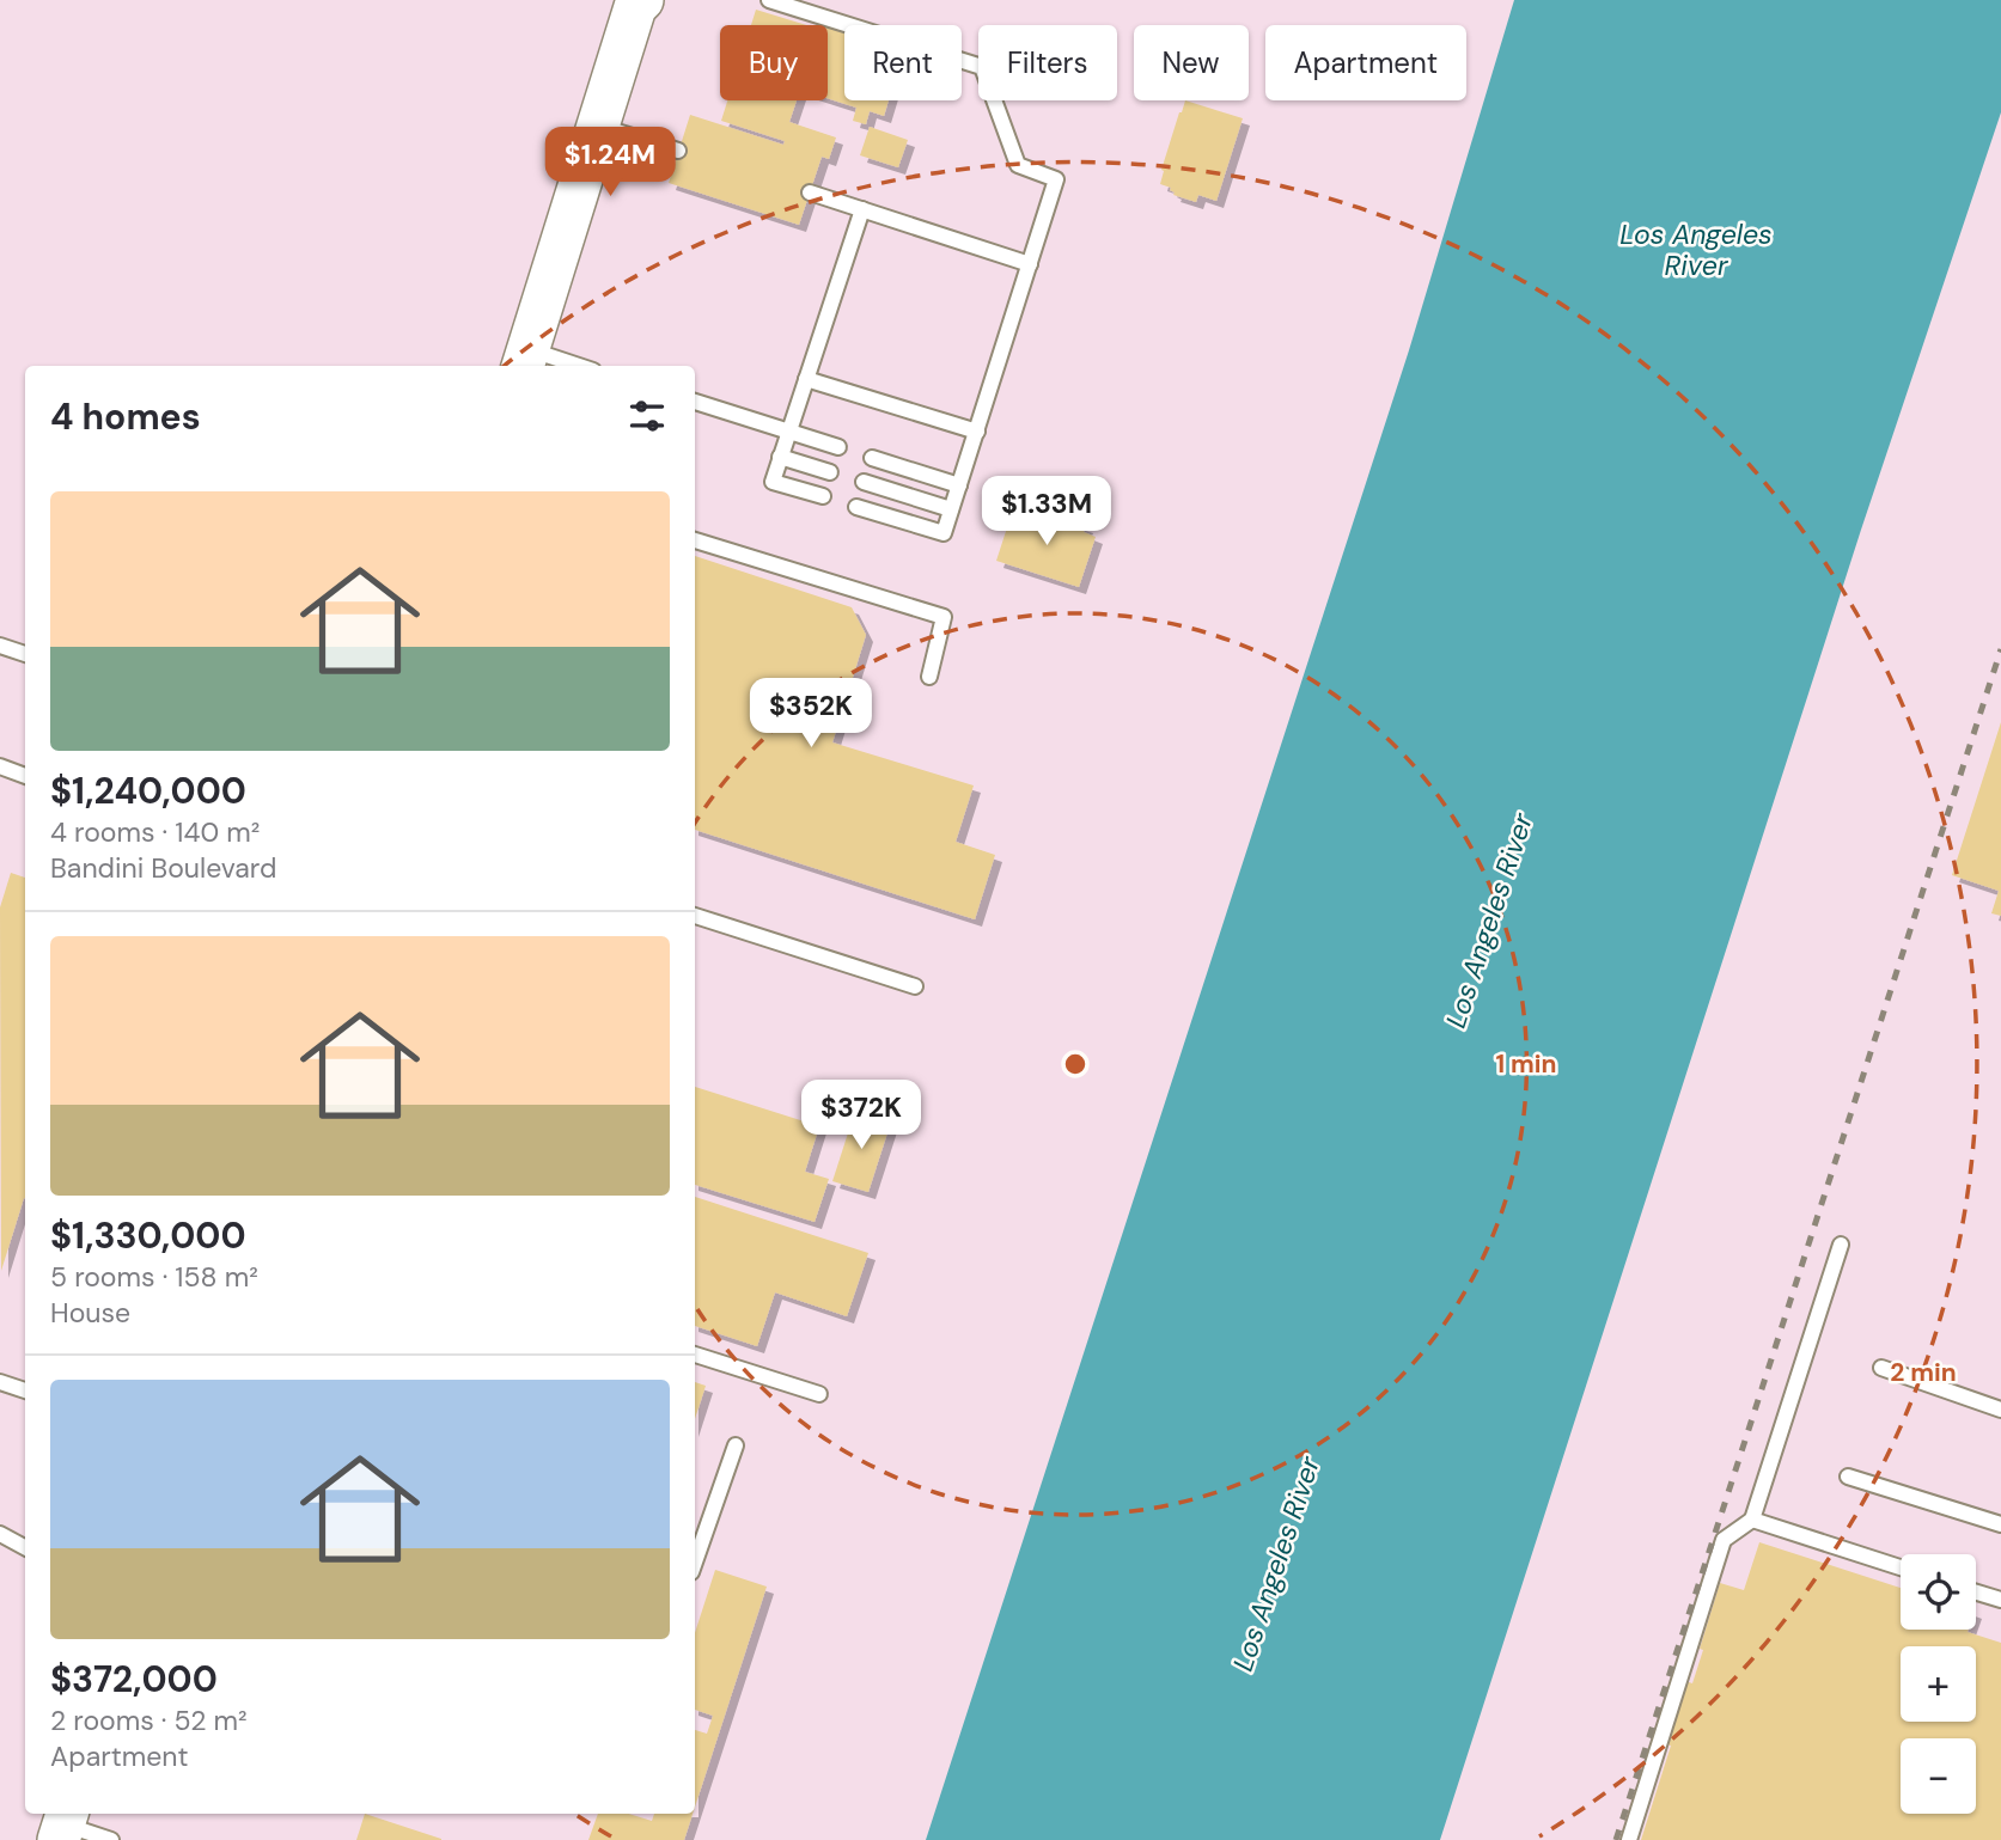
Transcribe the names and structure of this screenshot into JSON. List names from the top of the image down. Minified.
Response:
{"water":["Los Angeles River"],"page":{"chip":["Buy","Rent","Filters","New","Apartment"],"price":["$1.24M","$1.33M","$352K","$372K"],"heading":"4 homes","list":[{"name":"$1,240,000","note":"4 rooms · 140 m² · Bandini Boulevard"},{"name":"$1,330,000","note":"5 rooms · 158 m² · House"},{"name":"$372,000","note":"2 rooms · 52 m² · Apartment"}],"map_buttons":["+","−"]},"rings":["1 min","2 min"]}
